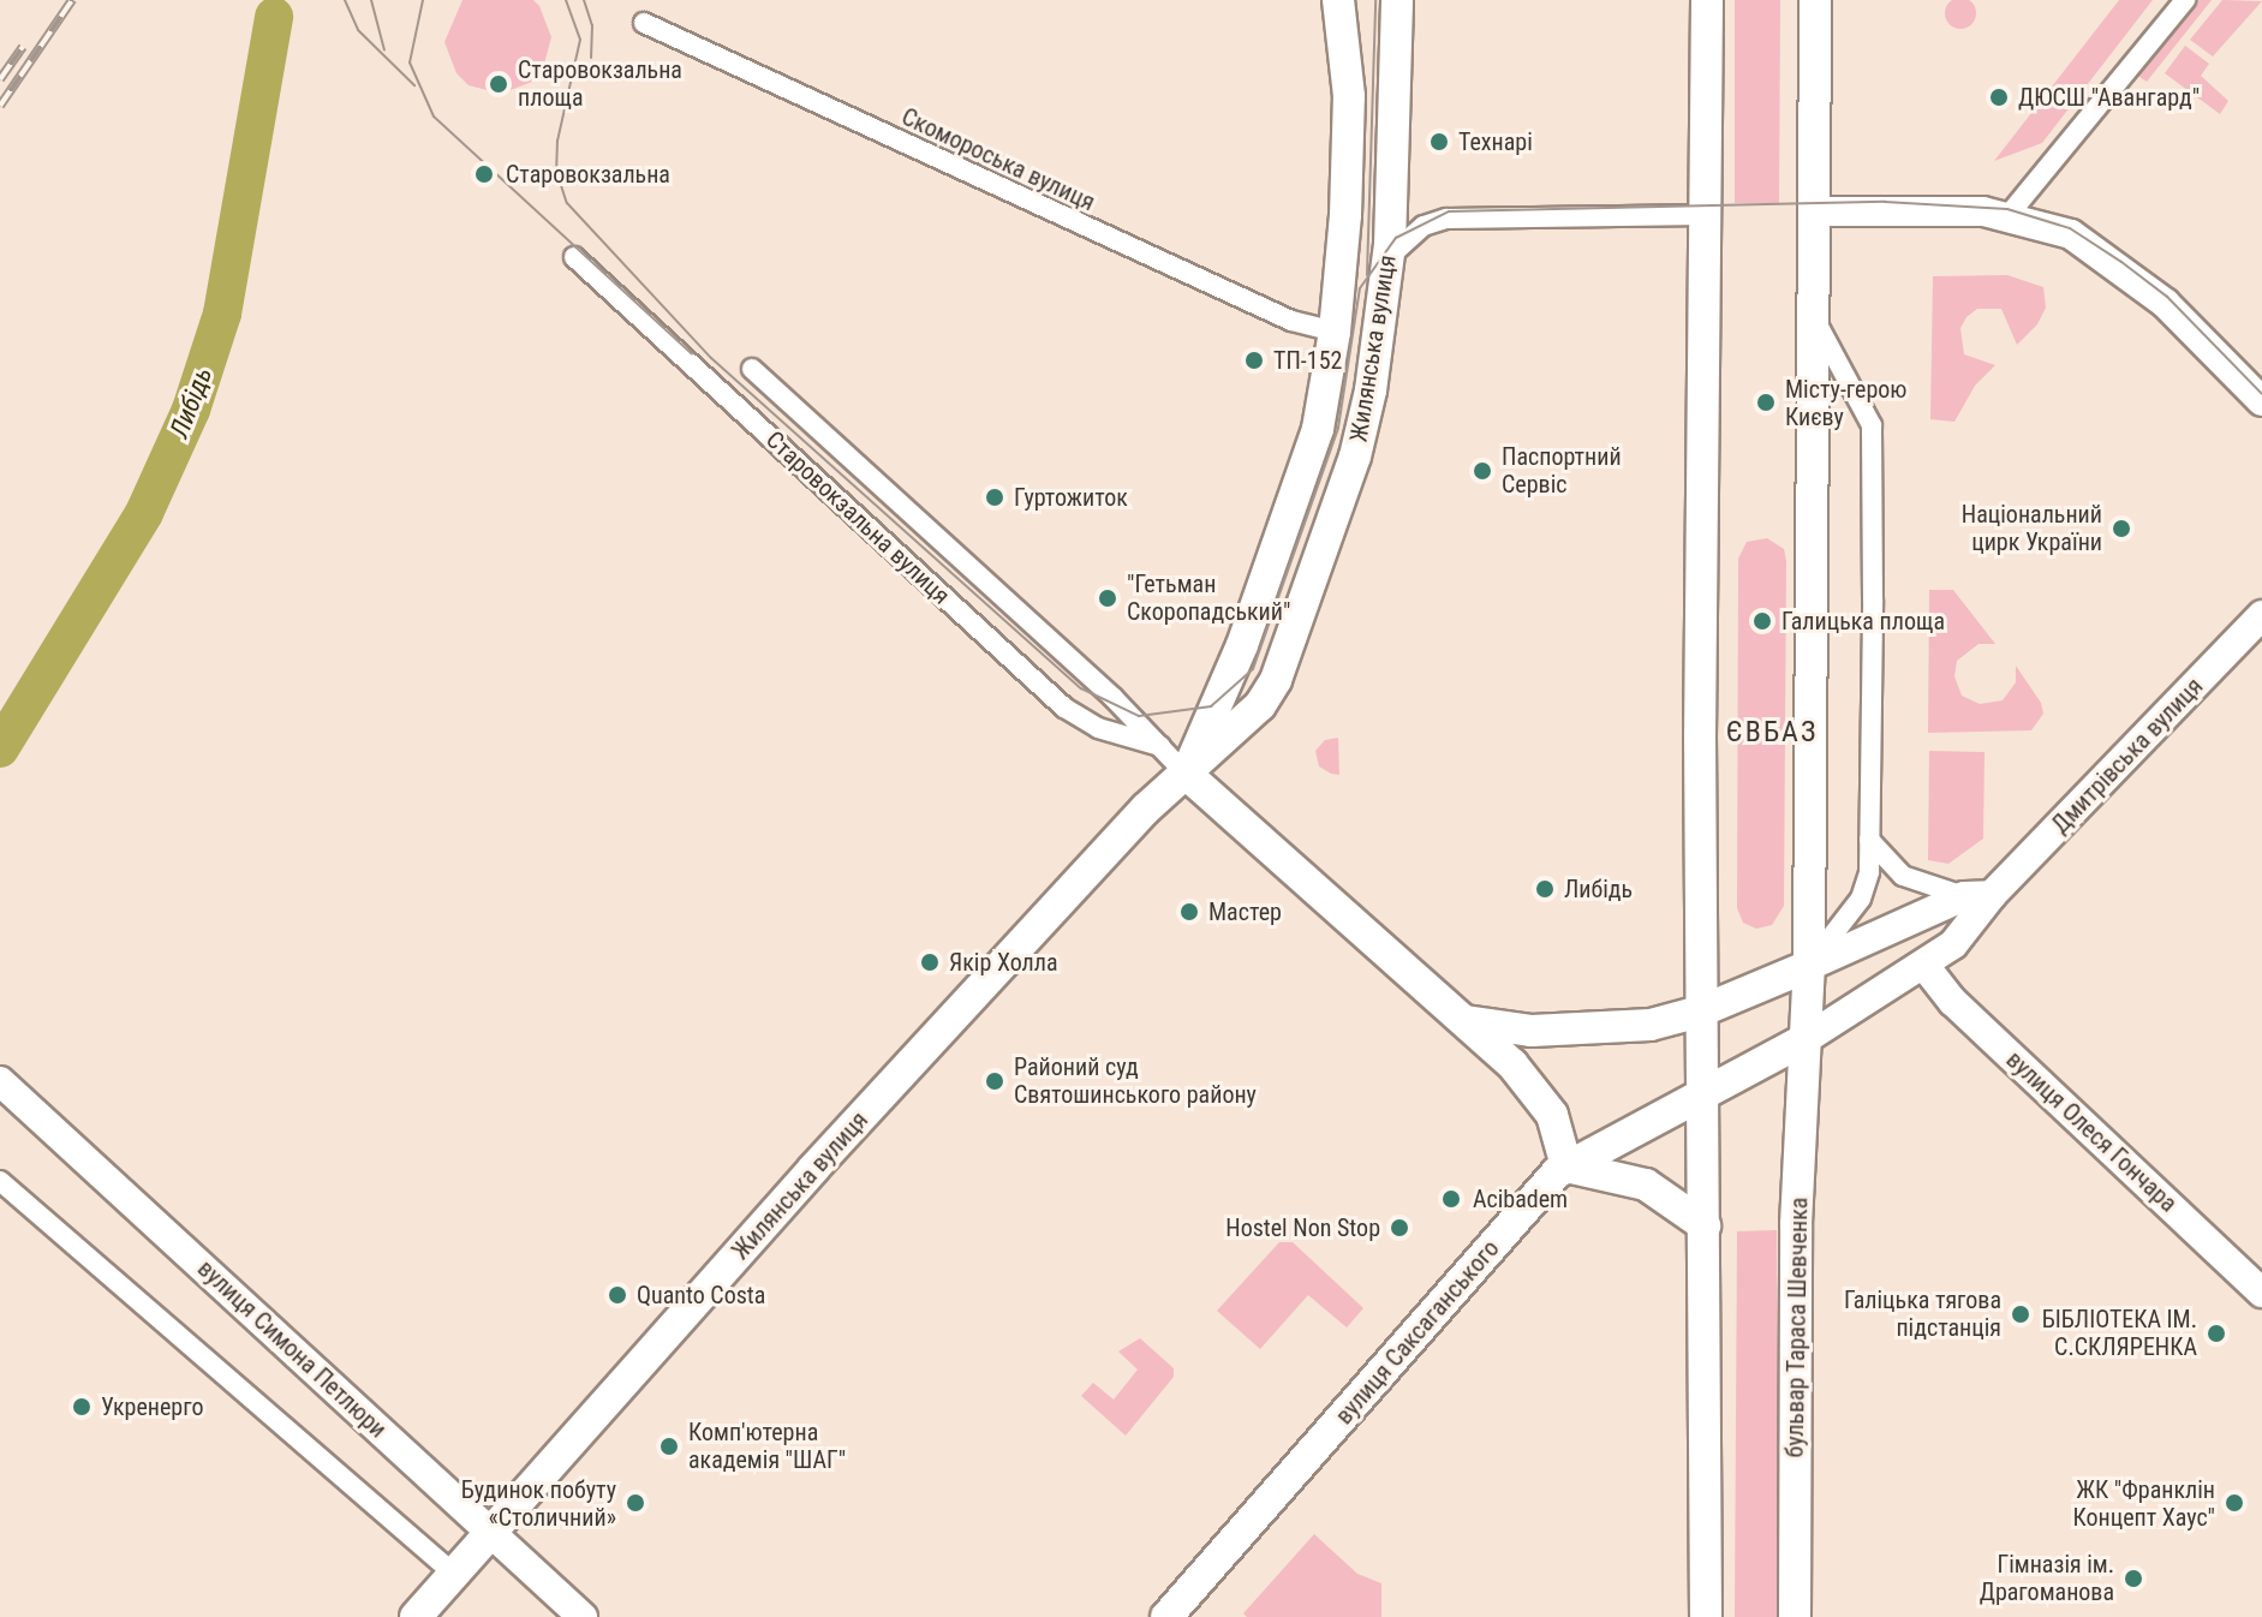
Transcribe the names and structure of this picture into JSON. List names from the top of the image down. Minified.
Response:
{"streets":{"main road":["Жилянська вулиця","Старовокзальна вулиця","Дмитрівська вулиця","вулиця Олеся Гончара","бульвар Тараса Шевченка","вулиця Саксаганського","вулиця Симона Петлюри"],"street":["Скомороська вулиця"]},"crossings":[["Скомороська вулиця","Жилянська вулиця"],["Жилянська вулиця","Старовокзальна вулиця"],["Жилянська вулиця","вулиця Симона Петлюри"],["Старовокзальна вулиця","вулиця Саксаганського"],["Дмитрівська вулиця","вулиця Олеся Гончара"],["Дмитрівська вулиця","бульвар Тараса Шевченка"]],"districts":["ЄВБАЗ"],"water":["Либідь"],"places":["Старовокзальна площа","ДЮСШ \"Авангард\"","Технарі","Старовокзальна","ТП-152","Місту-герою Києву","Паспортний Сервіс","Гуртожиток","Національний цирк України","\"Гетьман Скоропадський\"","Галицька площа","Либідь","Мастер","Якір Холла","Районий суд Святошинського району","Acibadem","Hostel Non Stop","Quanto Costa","Галiцька тягова пiдстанцiя","БІБЛІОТЕКА ІМ. С.СКЛЯРЕНКА","Укренерго","Комп'ютерна академія \"ШАГ\"","Будинок побуту «Столичний»","ЖК \"Франклін Концепт Хаус\"","Гімназія ім. Драгоманова"]}
